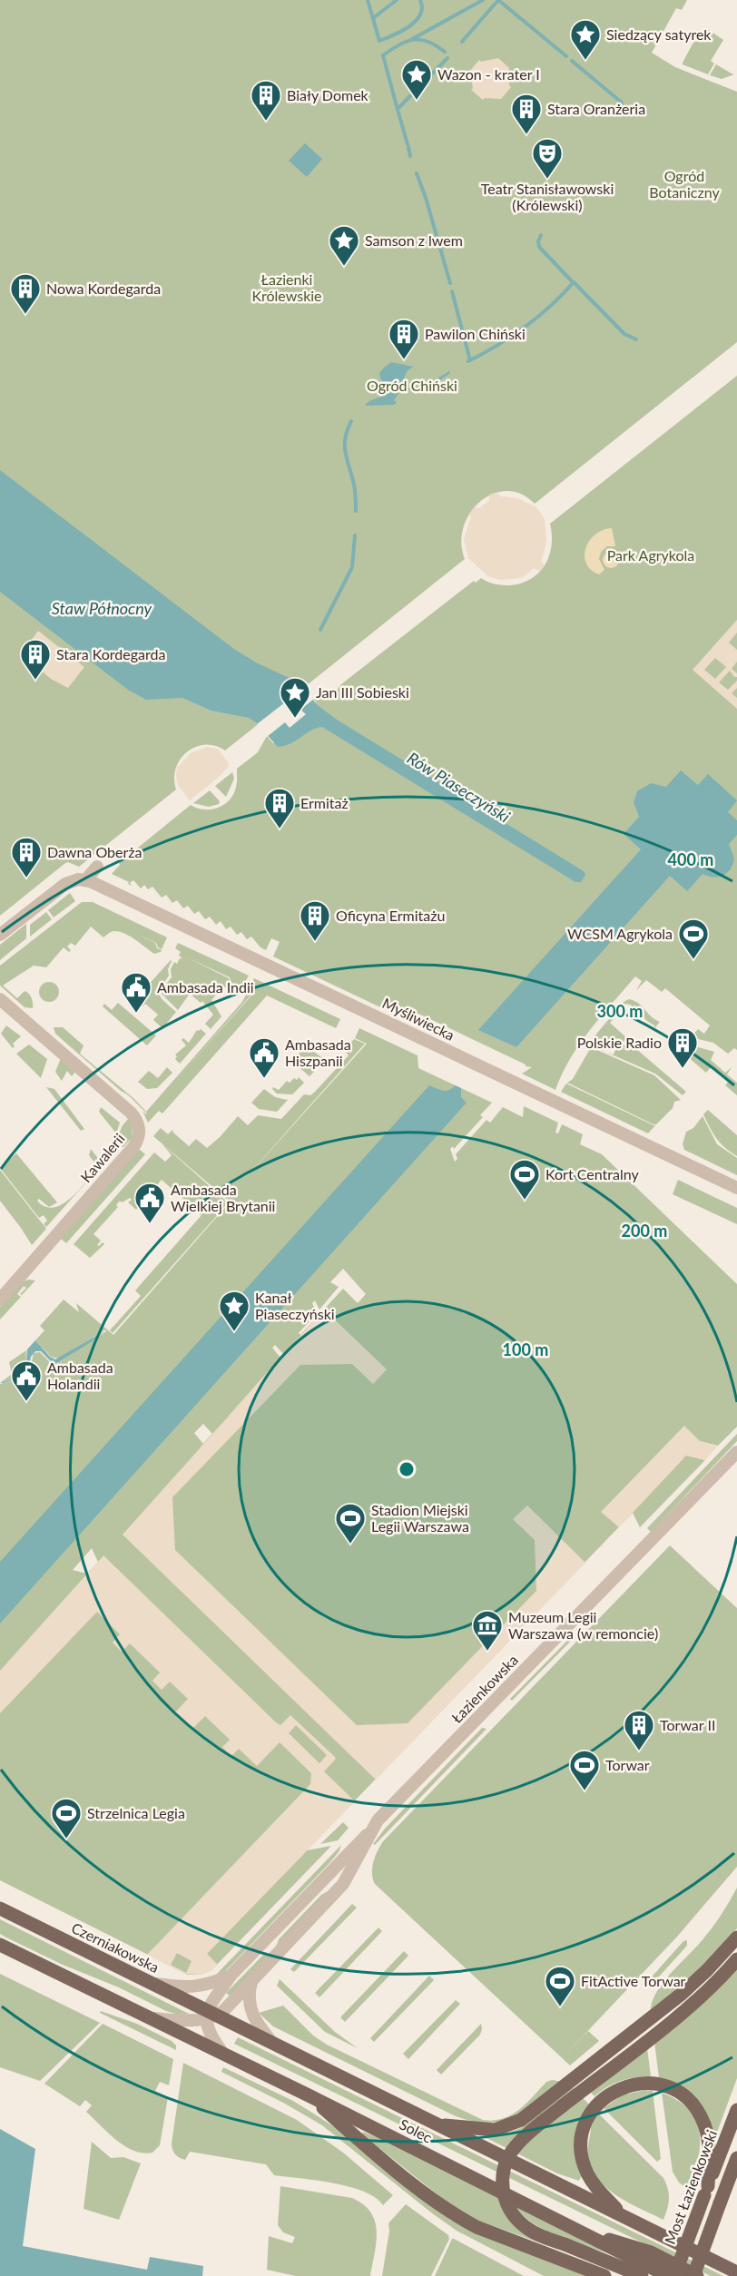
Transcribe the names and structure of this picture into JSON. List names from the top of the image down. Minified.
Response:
{"streets":{"main road":["Czerniakowska","Solec","Most Łazienkowski"],"street":["Myśliwiecka","Kawalerii","Łazienkowska"]},"crossings":[["Łazienkowska","Czerniakowska"],["Łazienkowska","Solec"],["Czerniakowska","Solec"]],"water":["Staw Północny","Rów Piaseczyński"],"parks":["Ogród Botaniczny","Łazienki Królewskie","Ogród Chiński","Park Agrykola"],"places":{"place":["Siedzący satyrek","Wazon - krater I","Samson z lwem","Jan III Sobieski","Kanał Piaseczyński"],"building":["Biały Domek","Stara Oranżeria","Nowa Kordegarda","Pawilon Chiński","Stara Kordegarda","Ermitaż","Dawna Oberża","Oficyna Ermitażu","Polskie Radio","Torwar II"],"theatre":["Teatr Stanisławowski (Królewski)"],"sports":["WCSM Agrykola","Kort Centralny","Stadion Miejski Legii Warszawa","Torwar","Strzelnica Legia","FitActive Torwar"],"public building":["Ambasada Indii","Ambasada Hiszpanii","Ambasada Wielkiej Brytanii","Ambasada Holandii"],"museum":["Muzeum Legii Warszawa (w remoncie)"]},"rings":["400 m","300 m","200 m","100 m"]}
